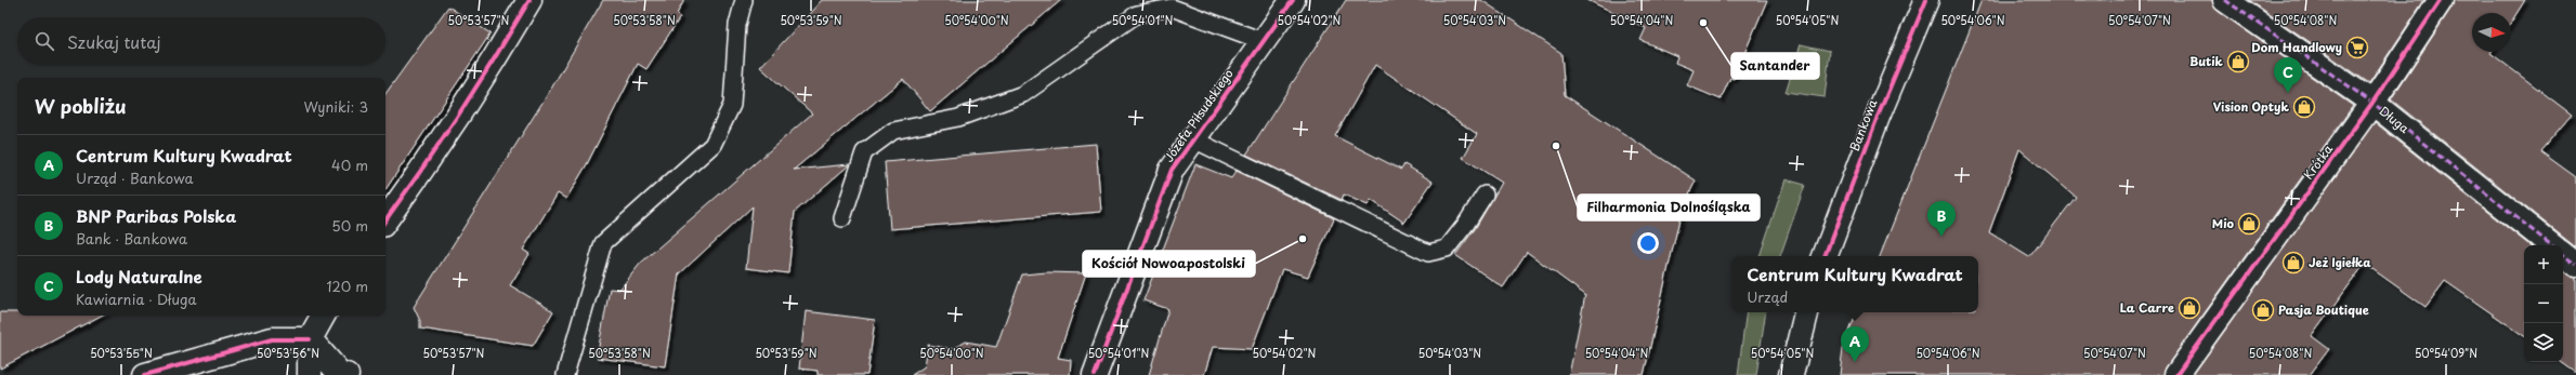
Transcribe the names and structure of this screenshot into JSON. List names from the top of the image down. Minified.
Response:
{"streets":{"street":["Józefa Piłsudskiego","Długa","Bankowa","Krótka"]},"crossings":[["Długa","Krótka"]],"places":{"other":["Santander","Filharmonia Dolnośląska","Kościół Nowoapostolski"],"supermarket":["Dom Handlowy"],"shop":["Butik","Vision Optyk","Mio","Jeż Igiełka","La Carre","Pasja Boutique"]},"north":"right","page":{"search":"Szukaj tutaj","pins":["C","B","A"],"heading":["W pobliżu","Wyniki: 3"],"list":[{"mark":"A","name":"Centrum Kultury Kwadrat","note":"Urząd · Bankowa","value":"40 m"},{"mark":"B","name":"BNP Paribas Polska","note":"Bank · Bankowa","value":"50 m"},{"mark":"C","name":"Lody Naturalne","note":"Kawiarnia · Długa","value":"120 m"}],"map_buttons":["+","−"],"popup":["Centrum Kultury Kwadrat","Urząd"]},"coordinates":["50°53'57\"N","50°53'58\"N","50°53'59\"N","50°54'00\"N","50°54'01\"N","50°54'02\"N","50°54'03\"N","50°54'04\"N","50°54'05\"N","50°54'06\"N","50°54'07\"N","50°54'08\"N","50°53'55\"N","50°53'56\"N","50°54'09\"N"]}
